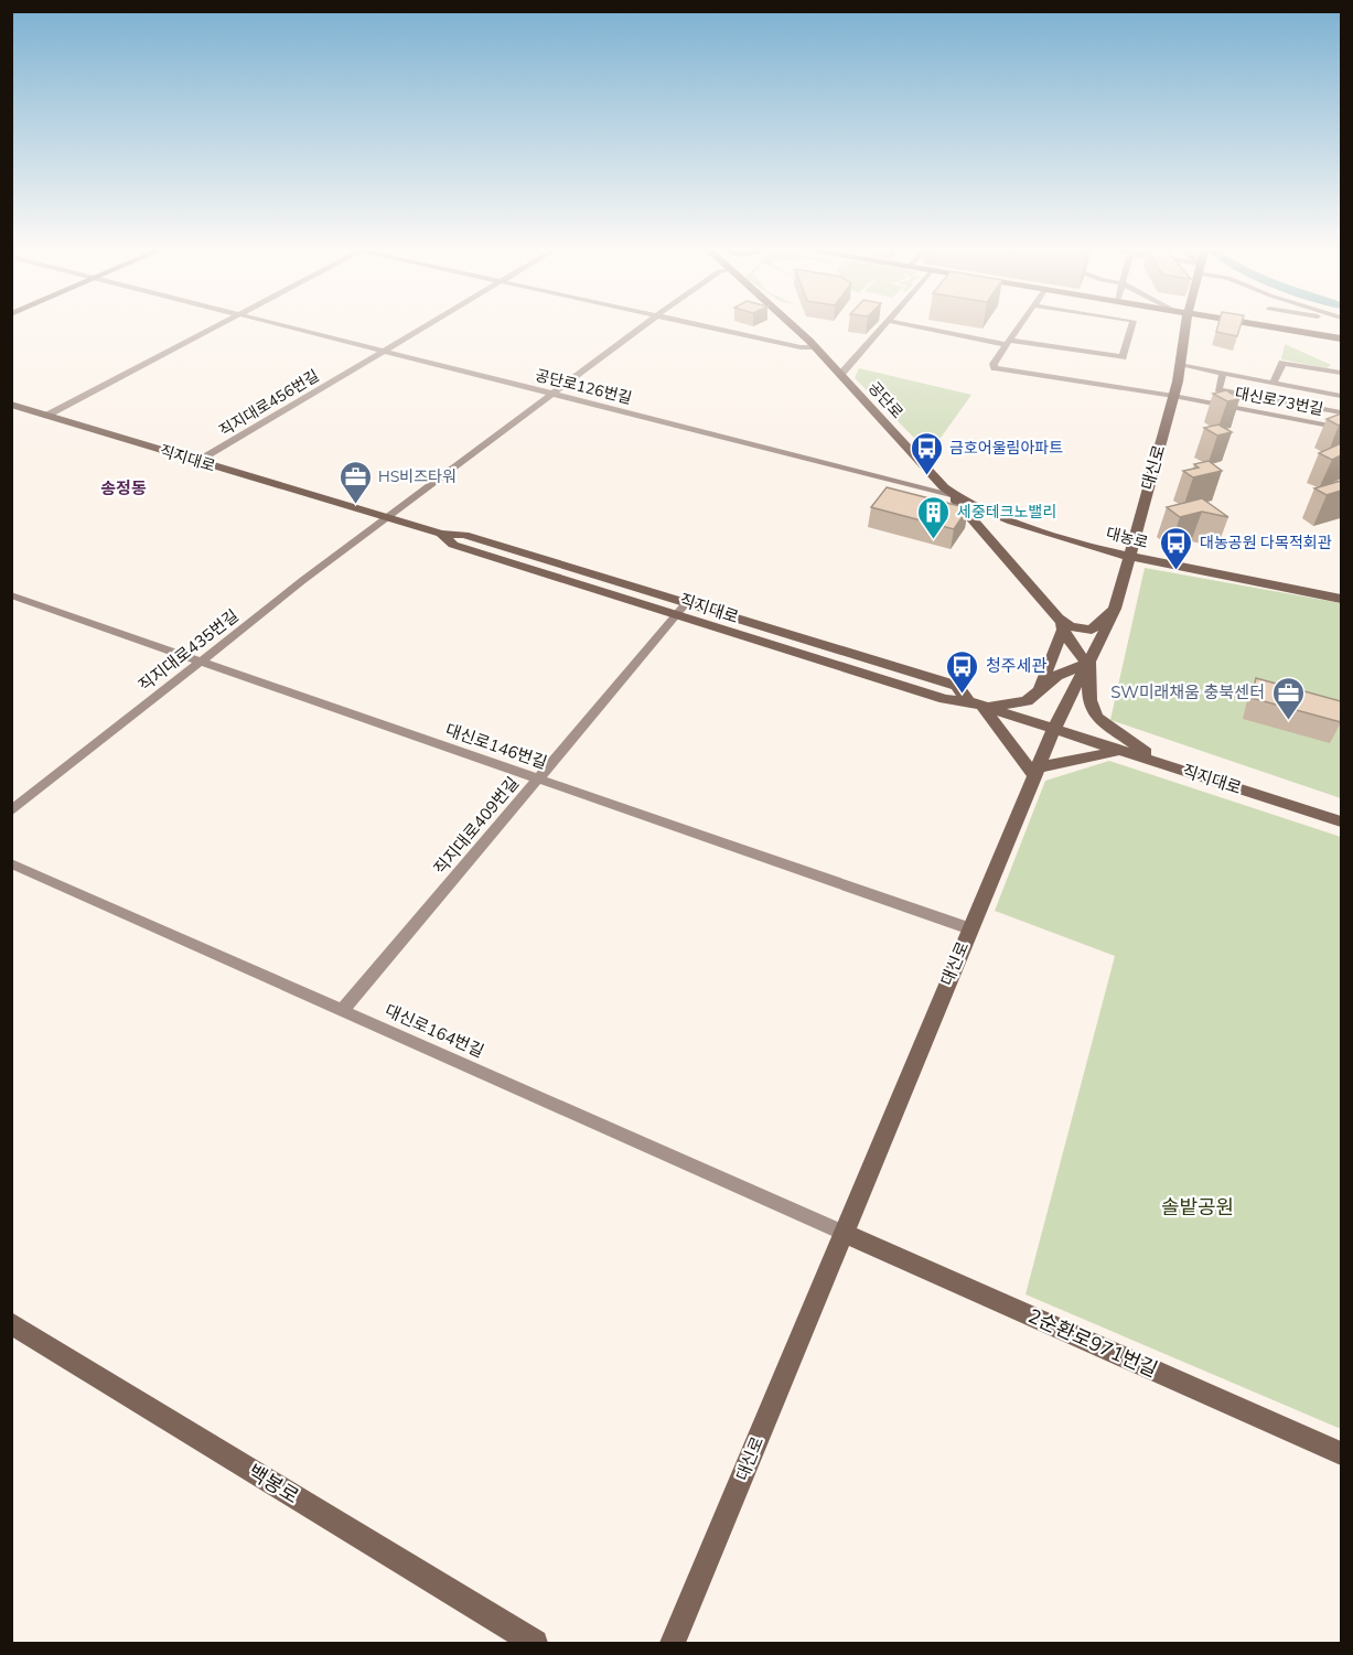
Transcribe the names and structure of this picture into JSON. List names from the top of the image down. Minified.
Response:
{"streets":{"street":["공단로126번길","공단로","대신로73번길","직지대로456번길","직지대로","대신로","대농로","직지대로435번길","대신로146번길","직지대로409번길","대신로164번길","2순환로971번길","백봉로"]},"crossings":[["공단로126번길","공단로"],["공단로126번길","직지대로456번길"],["공단로126번길","대농로"],["공단로126번길","직지대로435번길"],["공단로","대신로"],["공단로","대농로"],["대신로73번길","대신로"],["직지대로456번길","직지대로"],["직지대로","대신로"],["직지대로","직지대로435번길"],["직지대로","직지대로409번길"],["대신로","대농로"],["대신로","대신로146번길"],["대신로","대신로164번길"],["대신로","2순환로971번길"],["직지대로435번길","대신로146번길"],["대신로146번길","직지대로409번길"],["직지대로409번길","대신로164번길"],["대신로164번길","2순환로971번길"]],"districts":["송정동"],"parks":["솔밭공원"],"places":{"bus stop":["금호어울림아파트","대농공원 다목적회관","청주세관"],"office":["HS비즈타워","SW미래채움 충북센터"],"building":["세중테크노밸리"]}}
